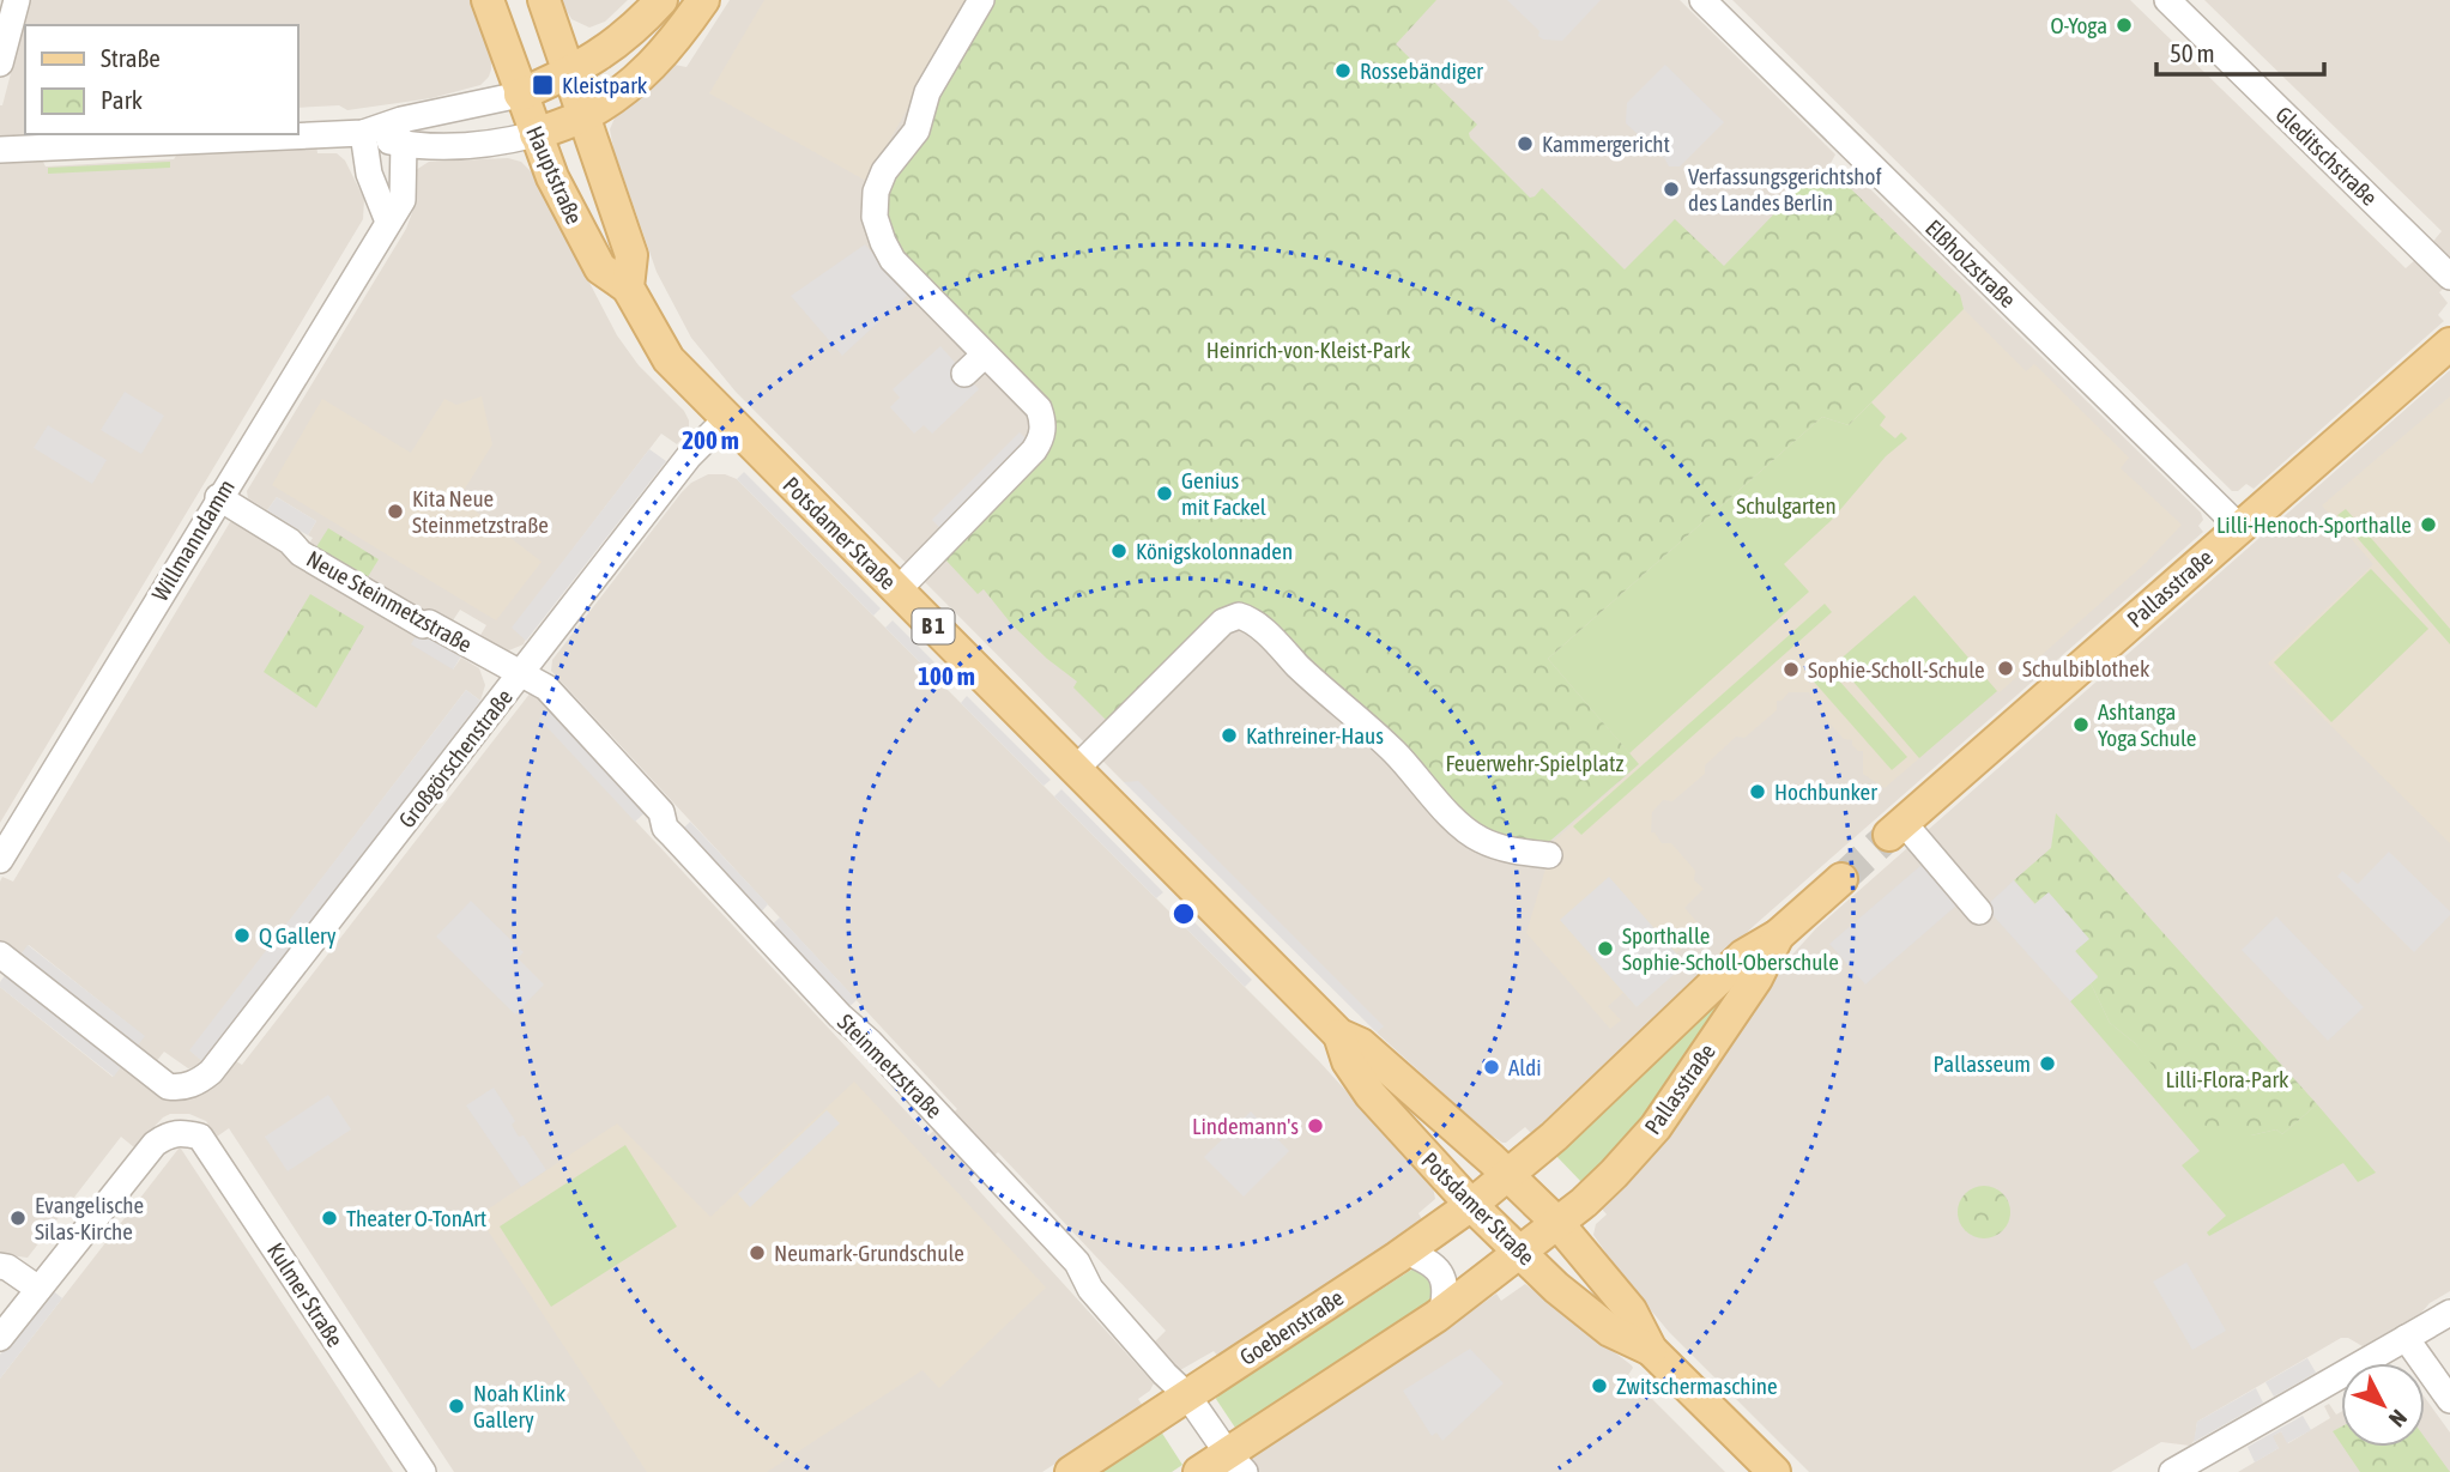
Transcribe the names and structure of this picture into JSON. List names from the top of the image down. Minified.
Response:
{"streets":{"main road":["Hauptstraße","Potsdamer Straße","Pallasstraße","B 1","Goebenstraße"],"street":["Gleditschstraße","Elßholzstraße","Willmanndamm","Neue Steinmetzstraße","Großgörschenstraße","Steinmetzstraße","Kulmer Straße"]},"crossings":[["Hauptstraße","Potsdamer Straße"],["Elßholzstraße","Pallasstraße"],["Potsdamer Straße","Pallasstraße"],["Potsdamer Straße","Großgörschenstraße"],["Potsdamer Straße","Goebenstraße"],["Willmanndamm","Neue Steinmetzstraße"],["Pallasstraße","Goebenstraße"],["Neue Steinmetzstraße","Großgörschenstraße"],["Neue Steinmetzstraße","Steinmetzstraße"],["Großgörschenstraße","Steinmetzstraße"],["Steinmetzstraße","Goebenstraße"]],"parks":["Heinrich-von-Kleist-Park","Schulgarten","Feuerwehr-Spielplatz","Lilli-Flora-Park"],"places":{"other":["O-Yoga","Rossebändiger","Kammergericht","Verfassungsgerichtshof des Landes Berlin","Genius mit Fackel","Kita Neue Steinmetzstraße","Lilli-Henoch-Sporthalle","Königskolonnaden","Schulbiblothek","Sophie-Scholl-Schule","Ashtanga Yoga Schule","Kathreiner-Haus","Hochbunker","Q Gallery","Sporthalle Sophie-Scholl-Oberschule","Pallasseum","Aldi","Lindemann's","Evangelische Silas-Kirche","Theater O-TonArt","Neumark-Grundschule","Zwitschermaschine","Noah Klink Gallery"],"transit":["Kleistpark"]},"legend":["Straße","Park"],"scale_bar":"50 m","north":"bottom right","rings":["200 m","100 m"]}
